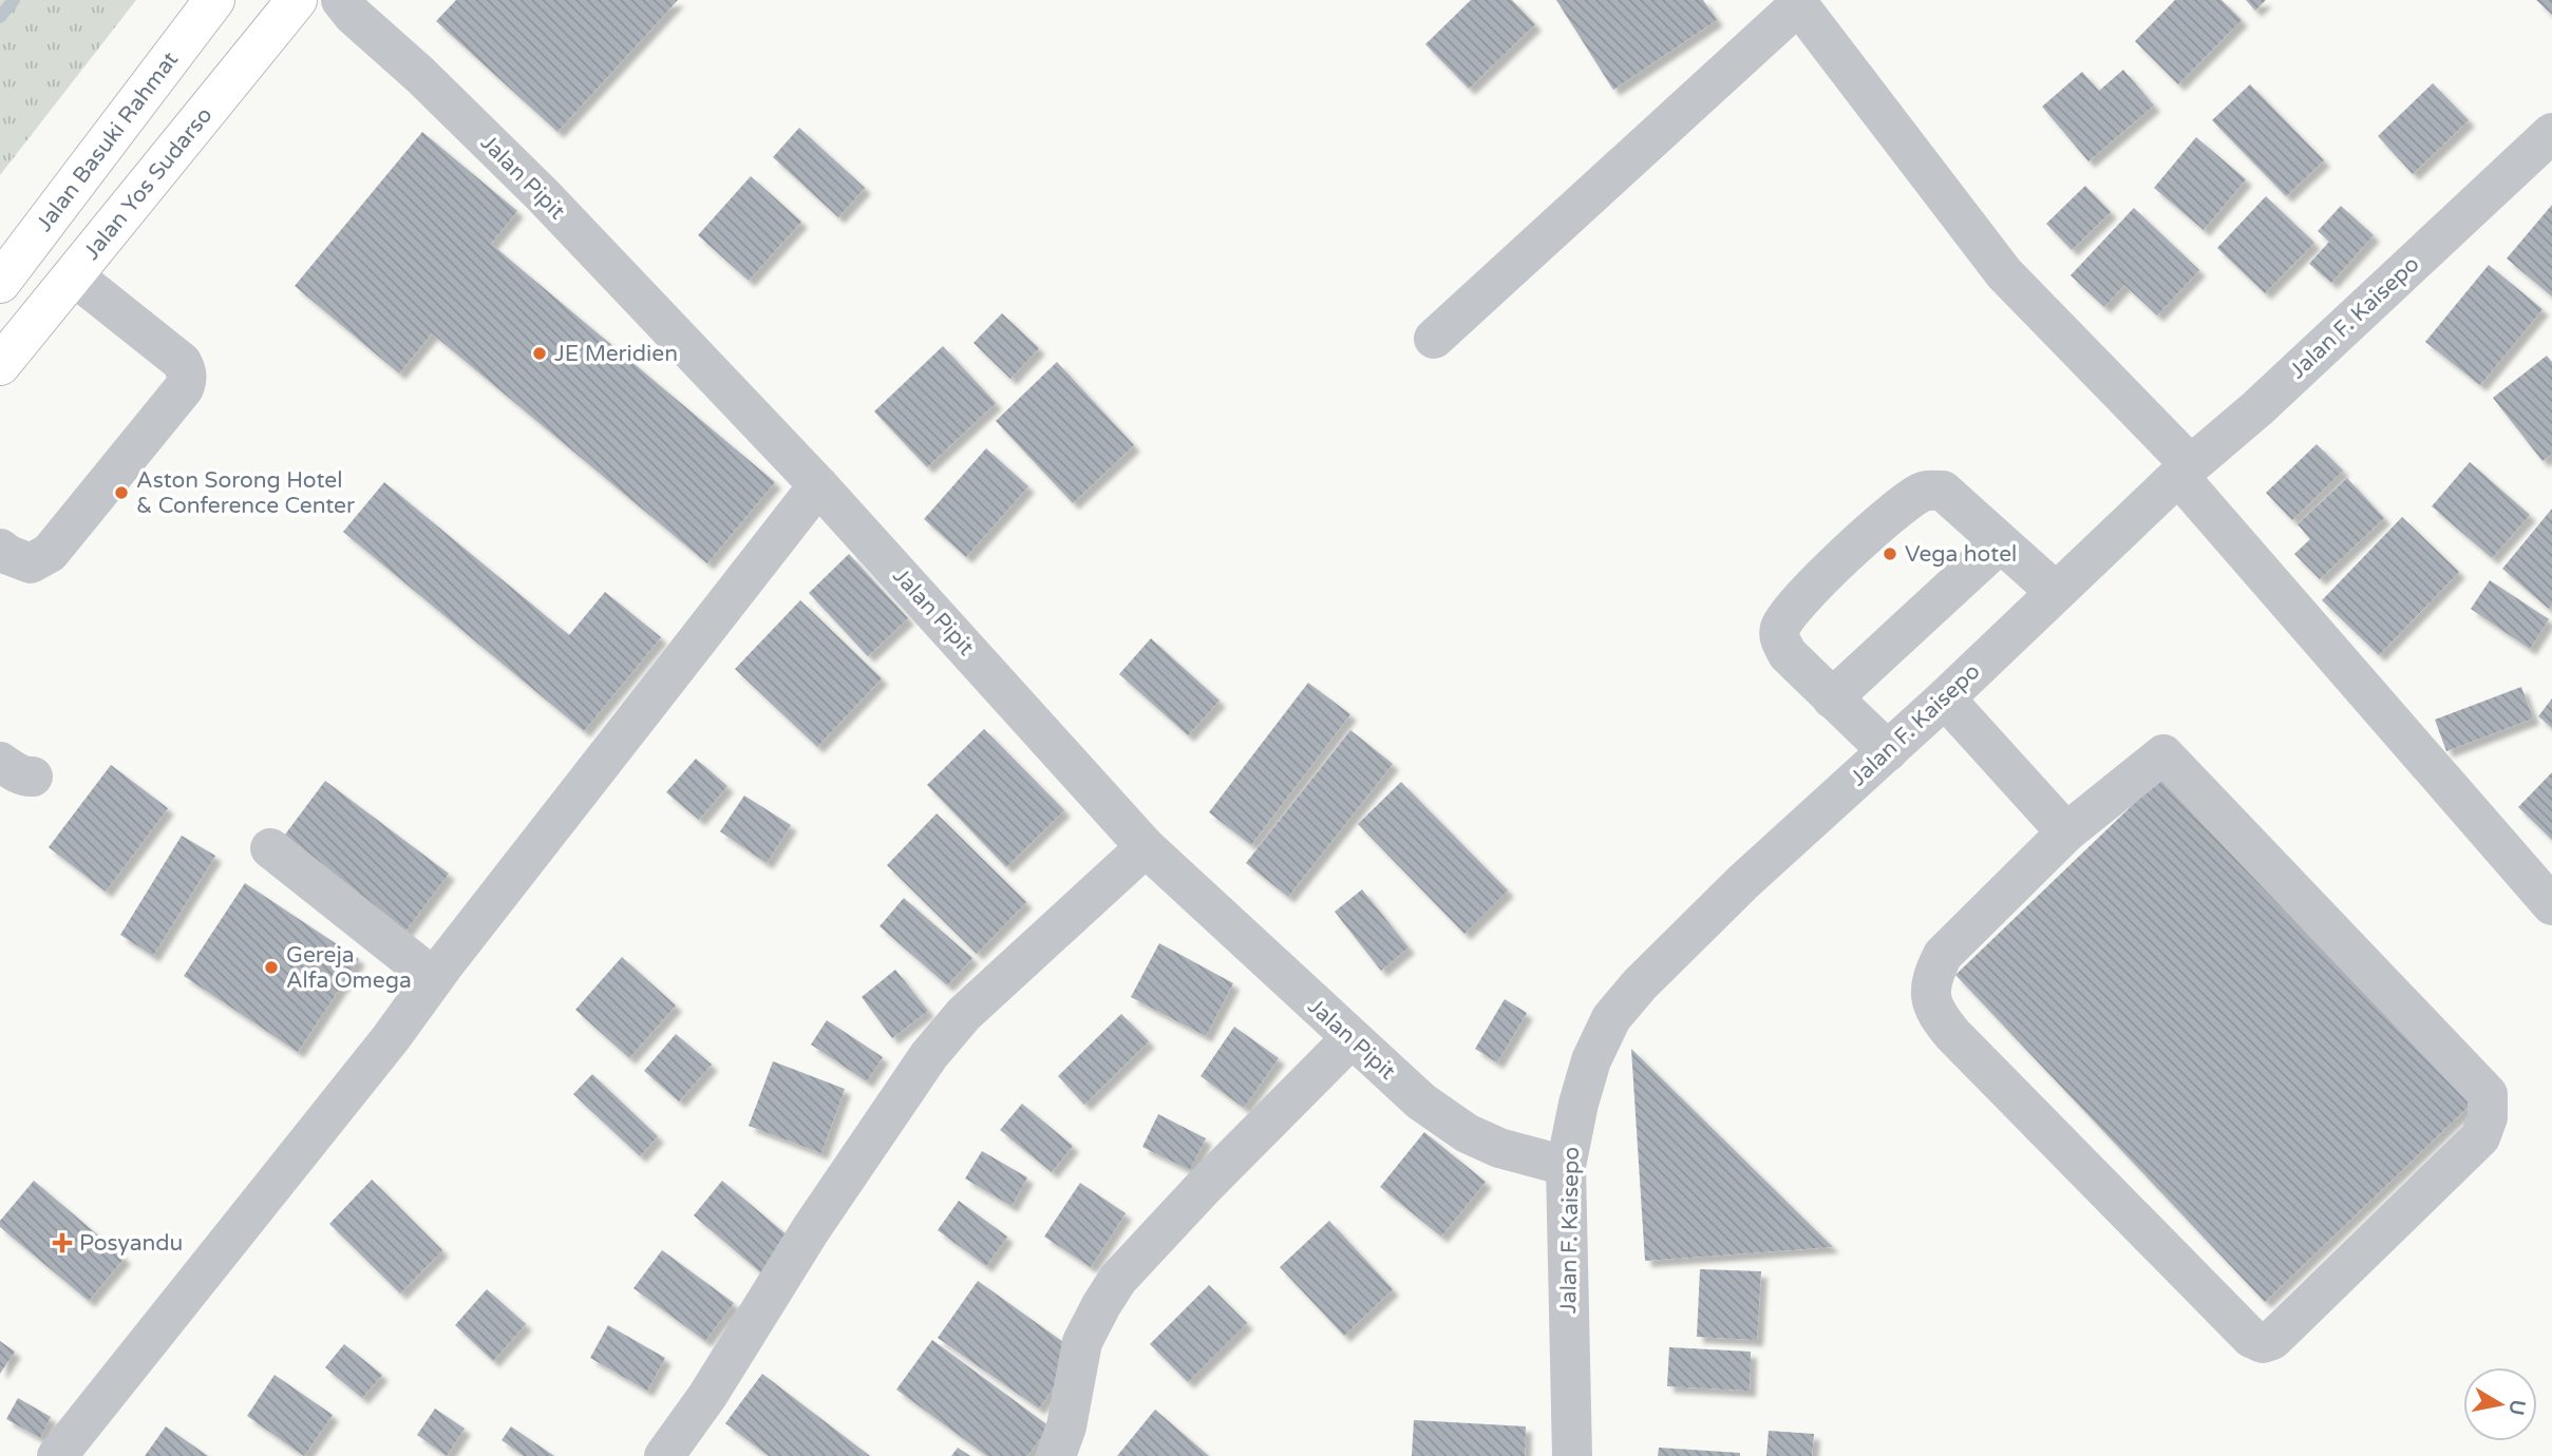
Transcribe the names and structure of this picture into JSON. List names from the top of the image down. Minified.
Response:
{"streets":{"highway":["Jalan Basuki Rahmat","Jalan Yos Sudarso"],"street":["Jalan Pipit","Jalan F. Kaisepo"]},"crossings":[["Jalan Pipit","Jalan F. Kaisepo"]],"places":{"other":["JE Meridien","Aston Sorong Hotel & Conference Center","Vega hotel","Gereja Alfa Omega"],"health":["Posyandu"]},"north":"right"}
